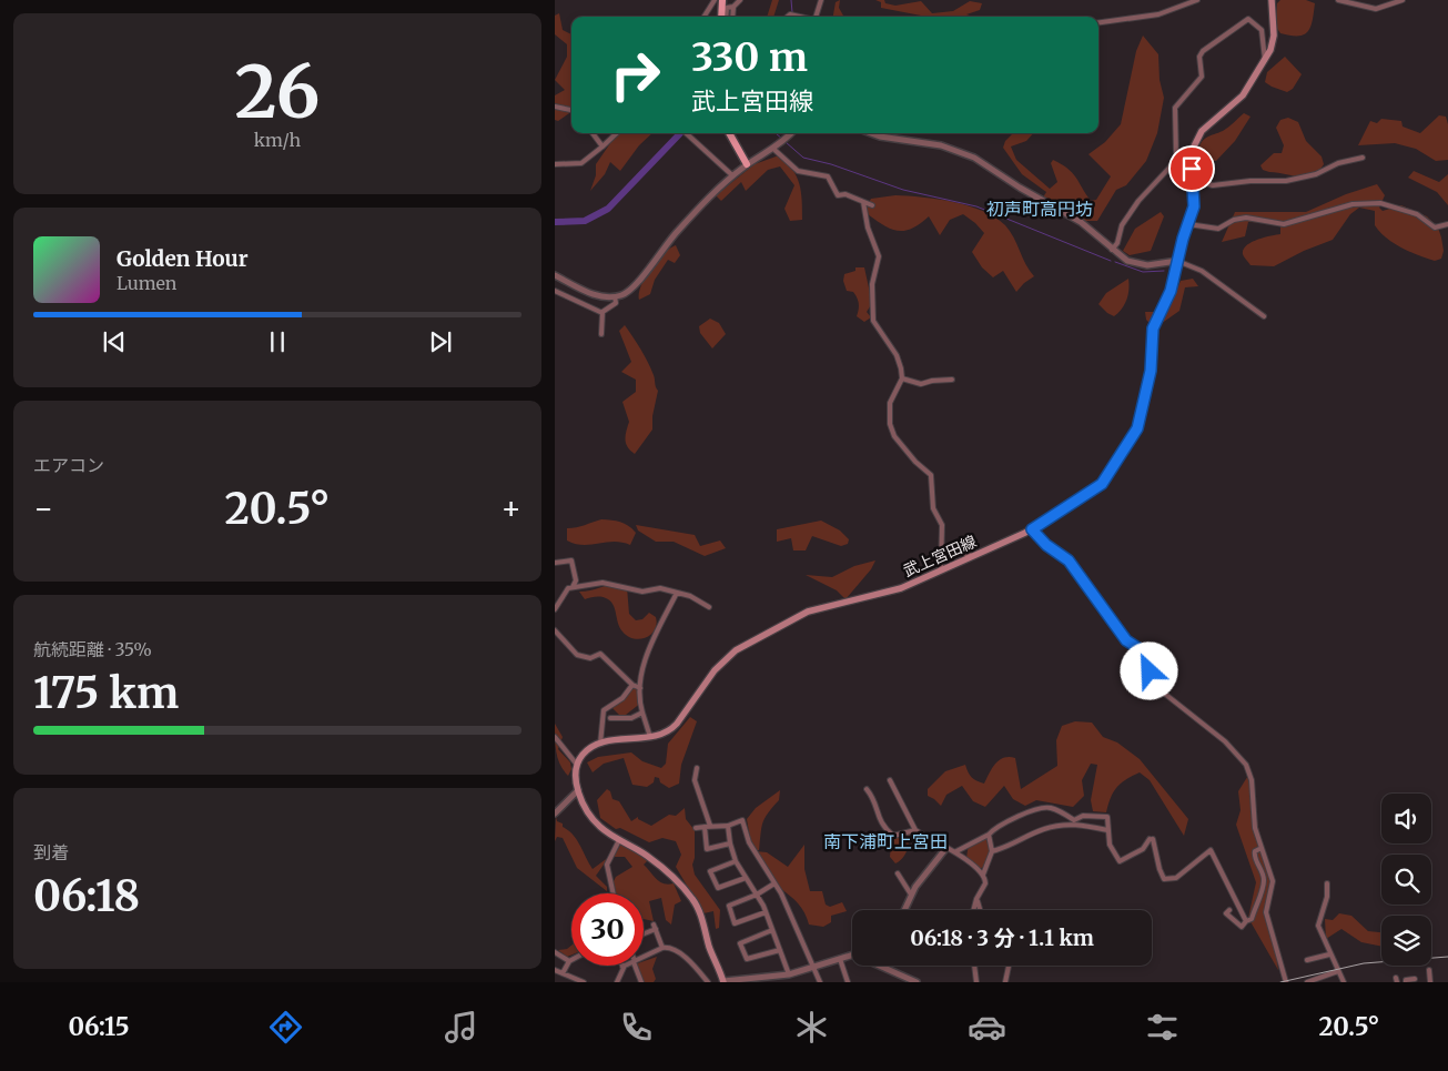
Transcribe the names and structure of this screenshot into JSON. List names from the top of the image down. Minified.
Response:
{"streets":{"main road":["武上宮田線"]},"districts":["初声町高円坊","南下浦町上宮田"],"page":{"tile":[["26","km/h"],"エアコン",["航続距離 · 35%","175 km"],["到着","06:18"]],"turn":["330 m","武上宮田線"],"song":["Golden Hour","Lumen"],"heat":["−","20.5°","+"],"limit":"30","trip":"06:18 · 3 分 · 1.1 km","tabs":["06:15","20.5°"]}}
